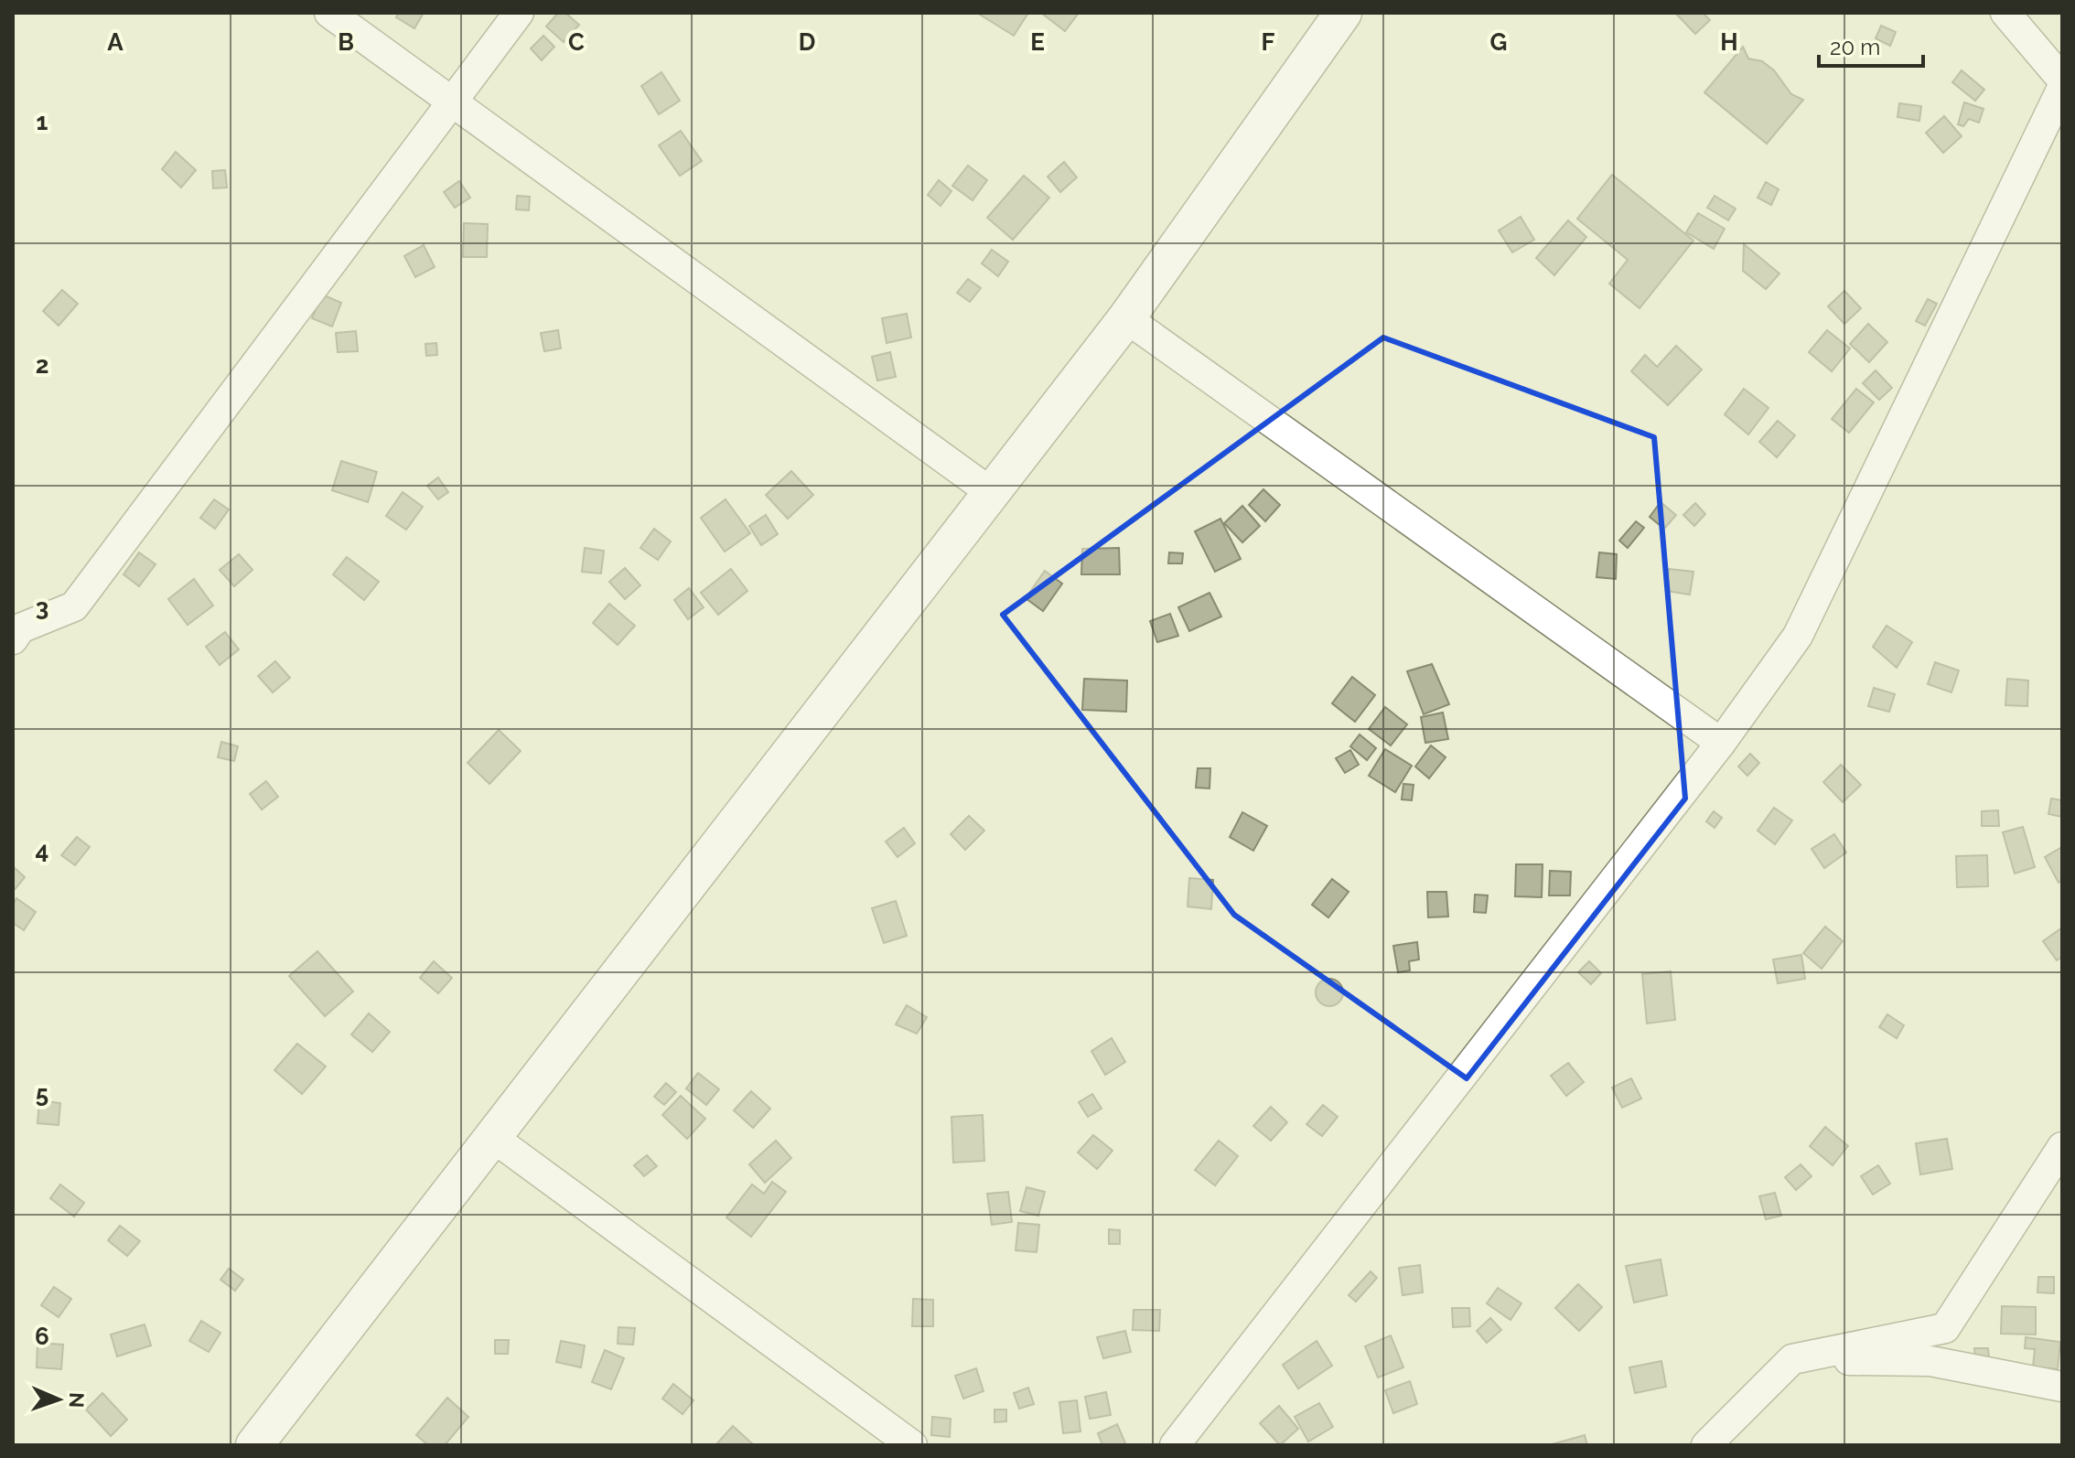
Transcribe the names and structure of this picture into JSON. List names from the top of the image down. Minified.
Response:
{"scale_bar":"20 m","north":"right","grid":{"columns":["A","B","C","D","E","F","G","H"],"rows":["1","2","3","4","5","6"]}}
